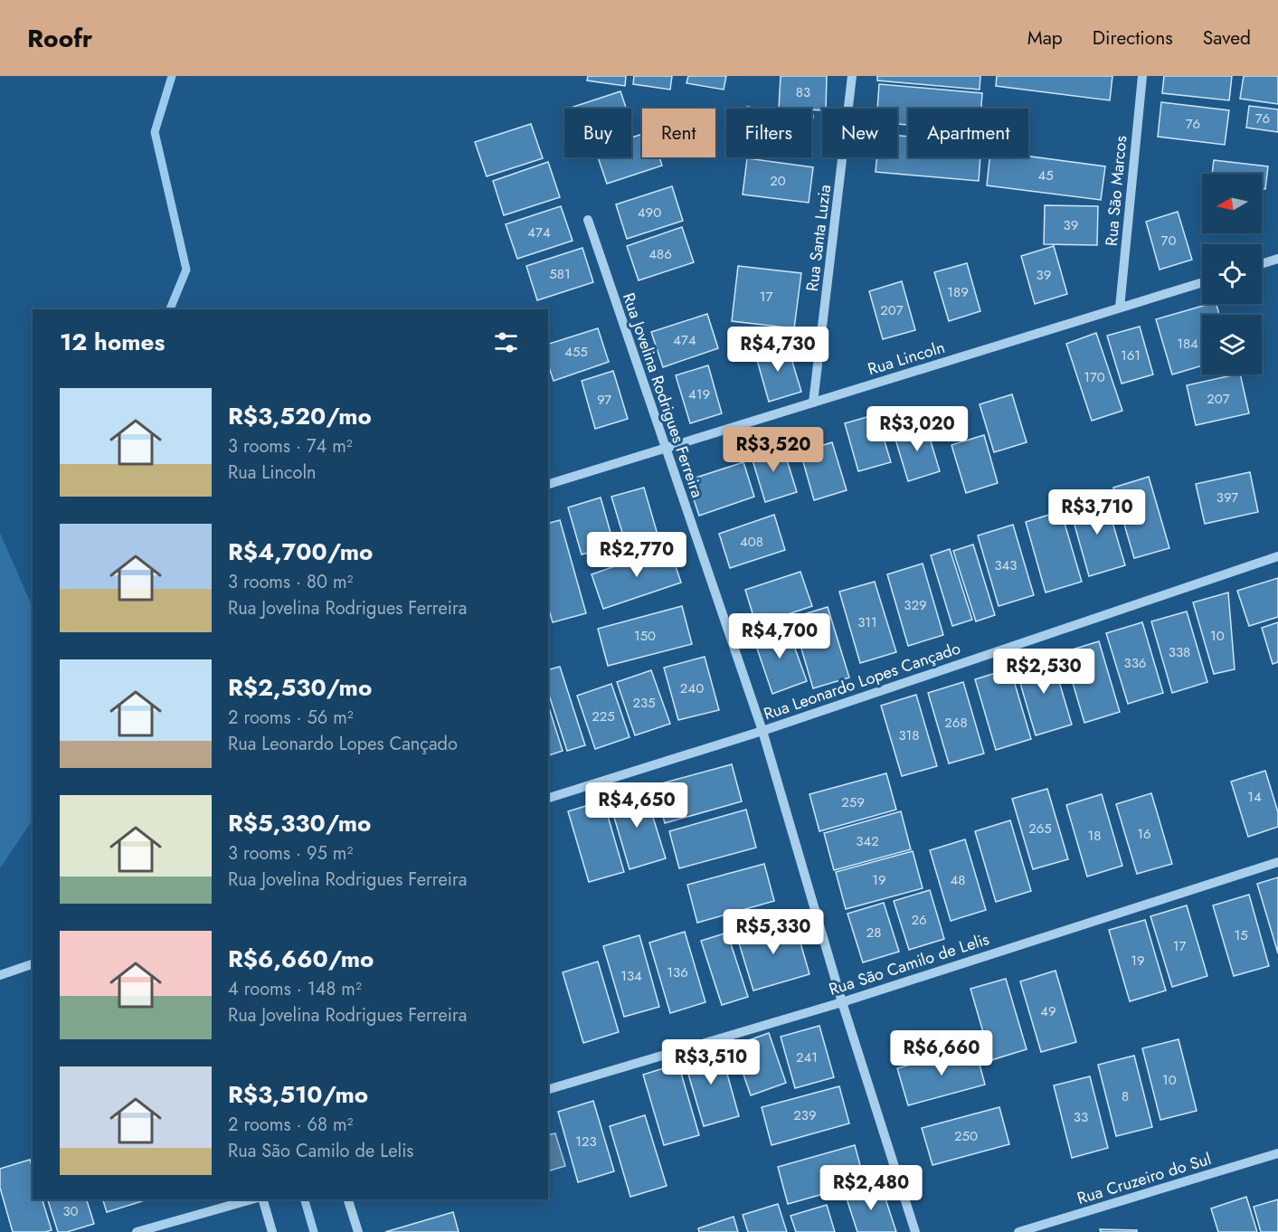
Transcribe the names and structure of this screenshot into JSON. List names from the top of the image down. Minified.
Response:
{"streets":{"street":["Rua São Marcos","Rua Santa Luzia","Rua Lincoln","Rua Jovelina Rodrigues Ferreira","Rua Leonardo Lopes Cançado","Rua São Camilo de Lelis","Rua Cruzeiro do Sul"]},"crossings":[["Rua São Marcos","Rua Lincoln"],["Rua Santa Luzia","Rua Lincoln"],["Rua Lincoln","Rua Jovelina Rodrigues Ferreira"],["Rua Jovelina Rodrigues Ferreira","Rua Leonardo Lopes Cançado"],["Rua Jovelina Rodrigues Ferreira","Rua São Camilo de Lelis"]],"house_numbers":["83","76","76","45","20","490","39","474","70","486","581","39","189","17","207","474","184","455","161","170","419","207","97","397","408","343","329","311","150","10","338","336","240","235","225","268","318","14","259","265","16","18","342","19","48","26","28","15","17","19","136","134","49","241","10","8","239","33","250","123","30"],"north":"left","page":{"header":"Roofr","nav":["Map","Directions","Saved"],"chip":["Buy","Rent","Filters","New","Apartment"],"heading":"12 homes","price":["R$4,730","R$3,020","R$3,520","R$3,710","R$2,770","R$4,700","R$2,530","R$4,650","R$5,330","R$6,660","R$3,510","R$2,480"],"list":[{"name":"R$3,520/mo","note":"3 rooms · 74 m² · Rua Lincoln"},{"name":"R$4,700/mo","note":"3 rooms · 80 m² · Rua Jovelina Rodrigues Ferreira"},{"name":"R$2,530/mo","note":"2 rooms · 56 m² · Rua Leonardo Lopes Cançado"},{"name":"R$5,330/mo","note":"3 rooms · 95 m² · Rua Jovelina Rodrigues Ferreira"},{"name":"R$6,660/mo","note":"4 rooms · 148 m² · Rua Jovelina Rodrigues Ferreira"},{"name":"R$3,510/mo","note":"2 rooms · 68 m² · Rua São Camilo de Lelis"}]}}
